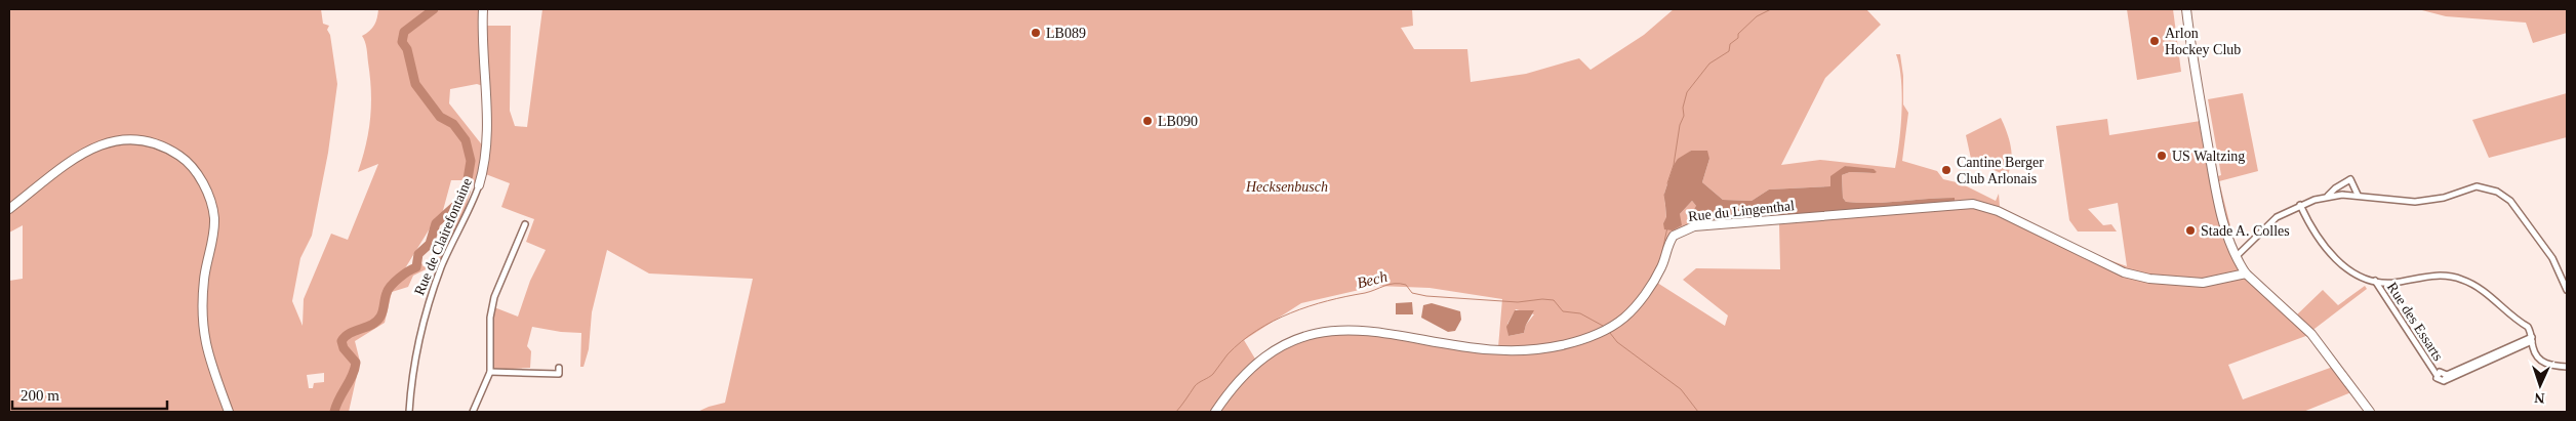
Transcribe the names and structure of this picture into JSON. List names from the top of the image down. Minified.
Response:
{"streets":{"street":["Rue du Lingenthal","Rue de Clairefontaine","Rue des Essarts"]},"water":["Bech"],"parks":["Hecksenbusch"],"places":["LB089","Arlon Hockey Club","LB090","US Waltzing","Cantine Berger Club Arlonais","Stade A. Colles"],"scale_bar":"200 m","north":"bottom"}
